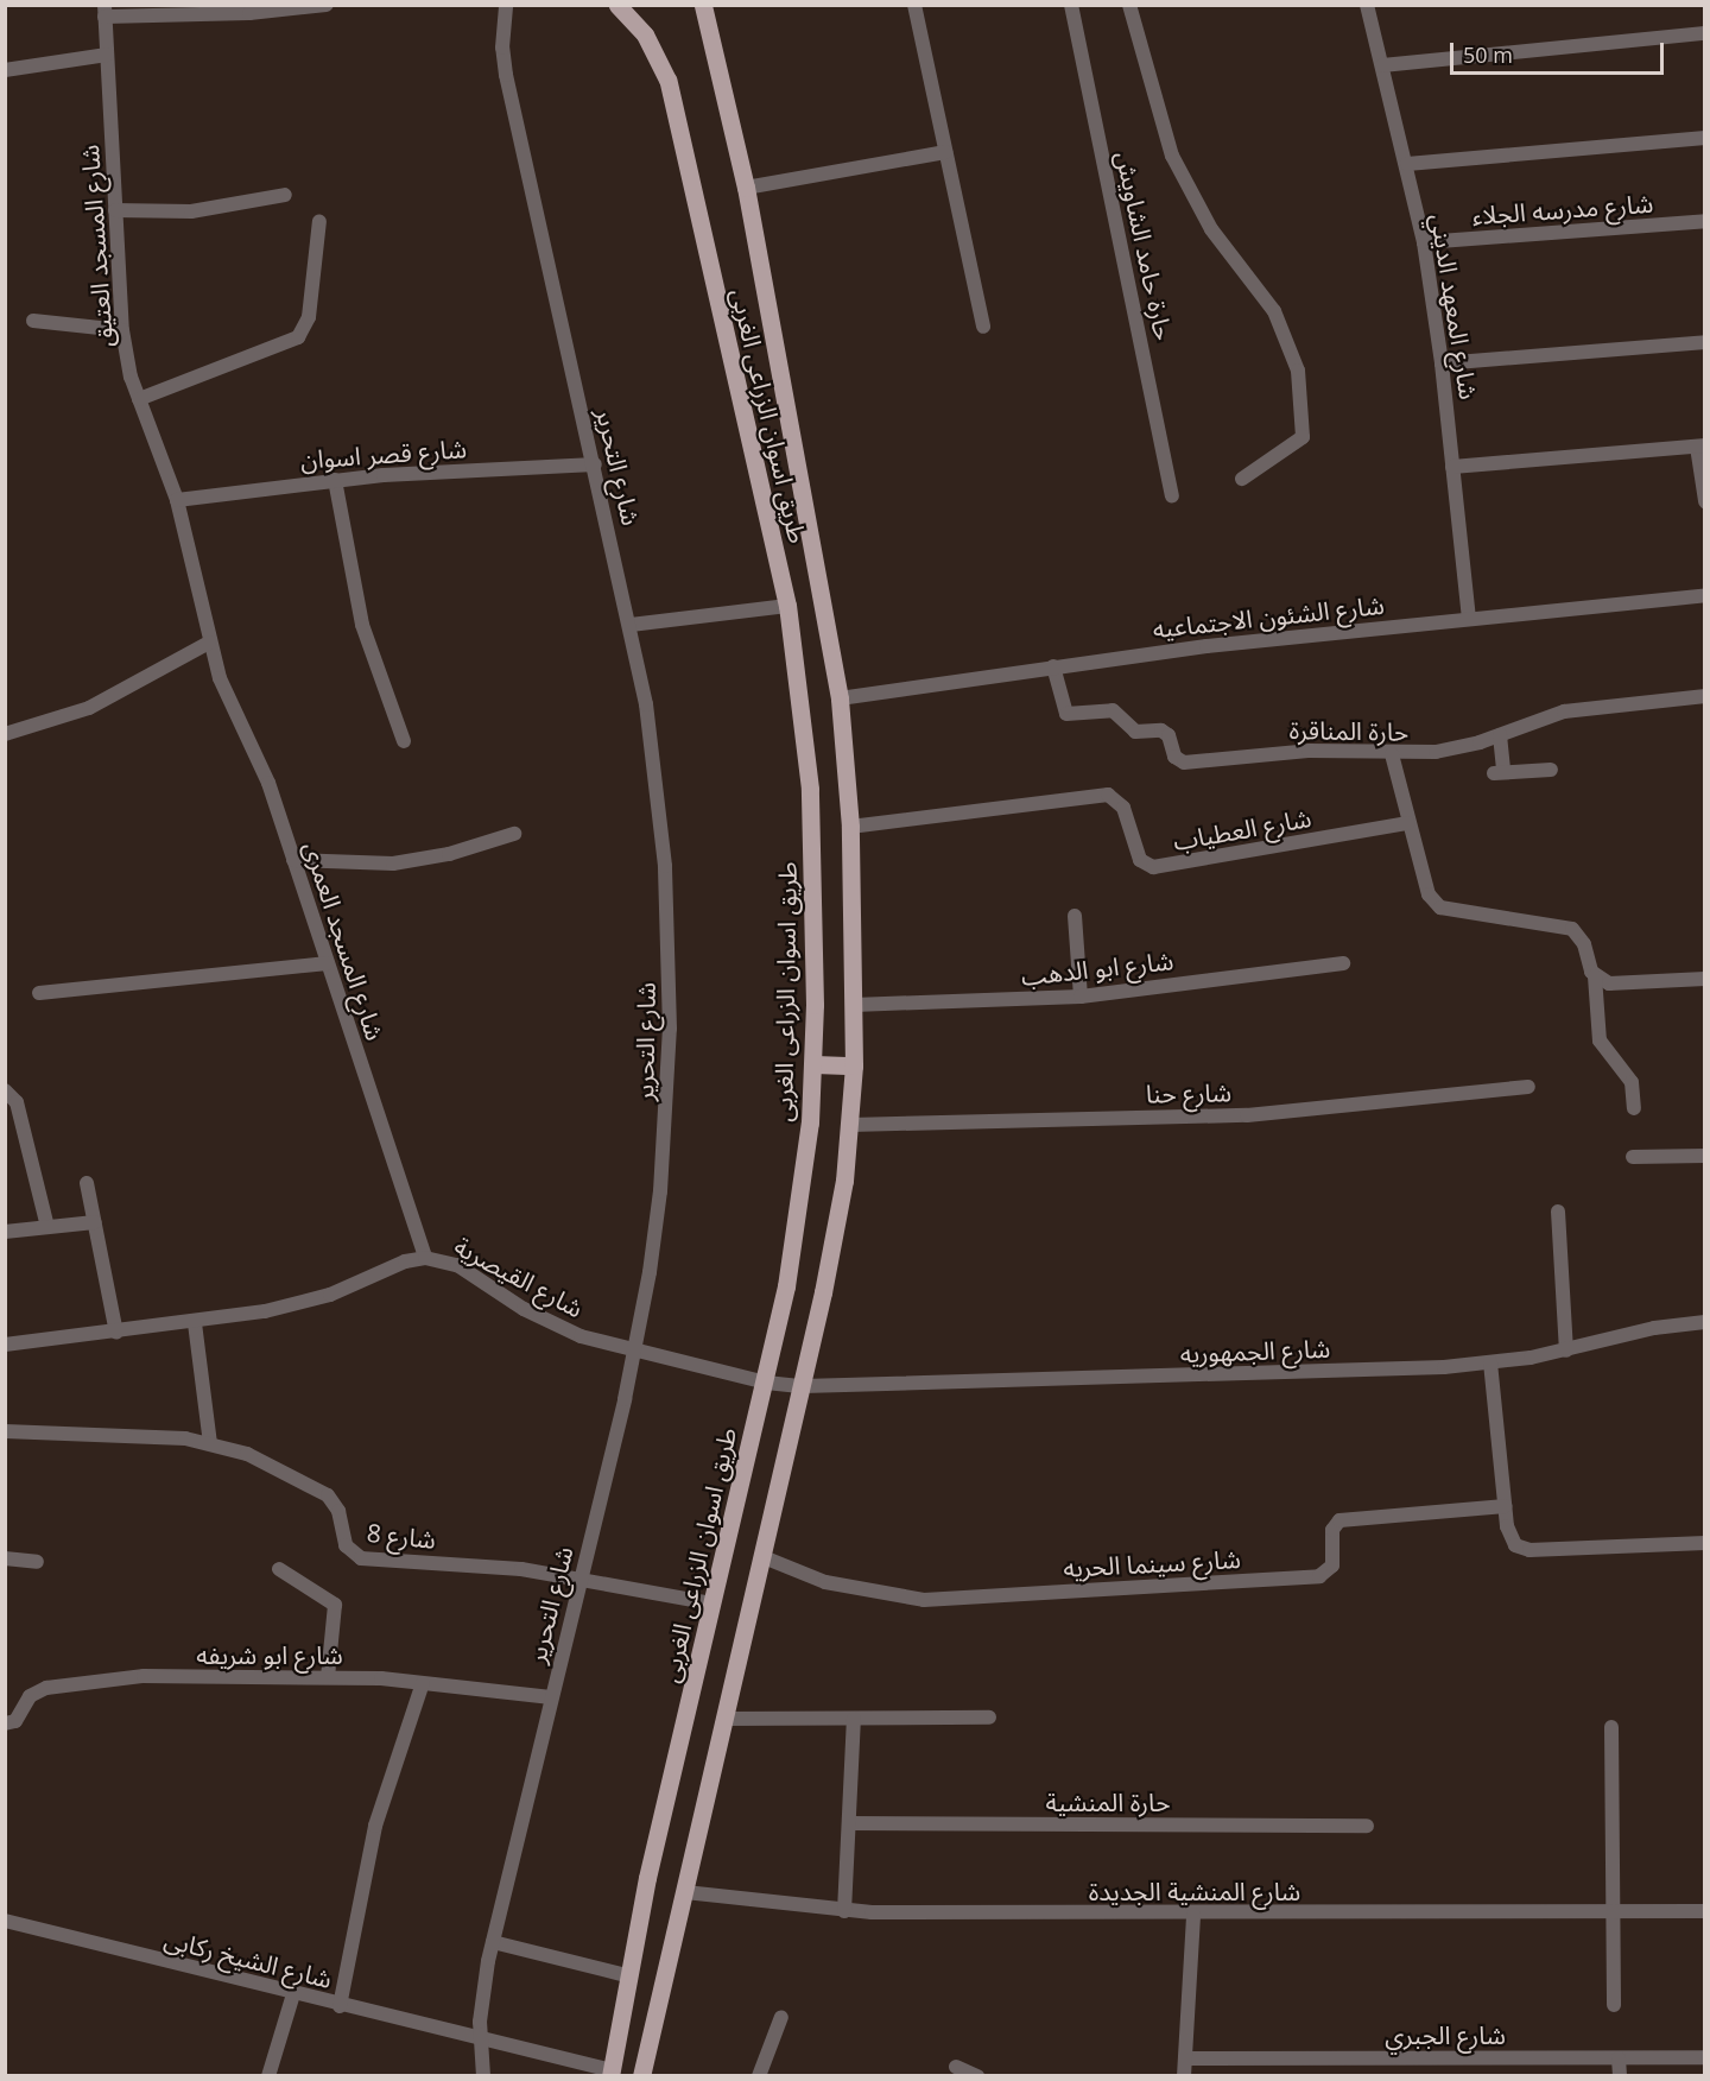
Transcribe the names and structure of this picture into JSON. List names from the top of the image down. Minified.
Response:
{"streets":{"main road":["طريق اسوان الزراعى الغربى"],"street":["شارع مدرسه الجلاء","شارع المسجد العتيق","حارة حامد الشاويش","شارع المعهد الديني","شارع قصر اسوان","شارع التحرير","شارع الشئون الاجتماعيه","حارة المناقرة","شارع العطياب","شارع المسجد العمرى","شارع ابو الدهب","شارع حنا","شارع القيصرية","شارع الجمهوريه","شارع 8","شارع سينما الحريه","شارع ابو شريفه","حارة المنشية","شارع المنشية الجديدة","شارع الشيخ ركابى","شارع الجبري"]},"crossings":[["شارع مدرسه الجلاء","شارع المعهد الديني"],["شارع المسجد العتيق","شارع قصر اسوان"],["شارع المسجد العتيق","شارع المسجد العمرى"],["شارع المعهد الديني","شارع الشئون الاجتماعيه"],["طريق اسوان الزراعى الغربى","شارع الشئون الاجتماعيه"],["طريق اسوان الزراعى الغربى","شارع العطياب"],["طريق اسوان الزراعى الغربى","شارع ابو الدهب"],["طريق اسوان الزراعى الغربى","شارع حنا"],["طريق اسوان الزراعى الغربى","شارع القيصرية"],["طريق اسوان الزراعى الغربى","شارع الجمهوريه"],["طريق اسوان الزراعى الغربى","شارع 8"],["طريق اسوان الزراعى الغربى","شارع سينما الحريه"],["طريق اسوان الزراعى الغربى","شارع المنشية الجديدة"],["طريق اسوان الزراعى الغربى","شارع الشيخ ركابى"],["شارع قصر اسوان","شارع التحرير"],["شارع التحرير","شارع القيصرية"],["شارع التحرير","شارع 8"],["شارع التحرير","شارع ابو شريفه"],["شارع التحرير","شارع الشيخ ركابى"],["شارع الشئون الاجتماعيه","حارة المناقرة"],["شارع المسجد العمرى","شارع القيصرية"],["شارع القيصرية","شارع الجمهوريه"]],"scale_bar":"50 m"}
